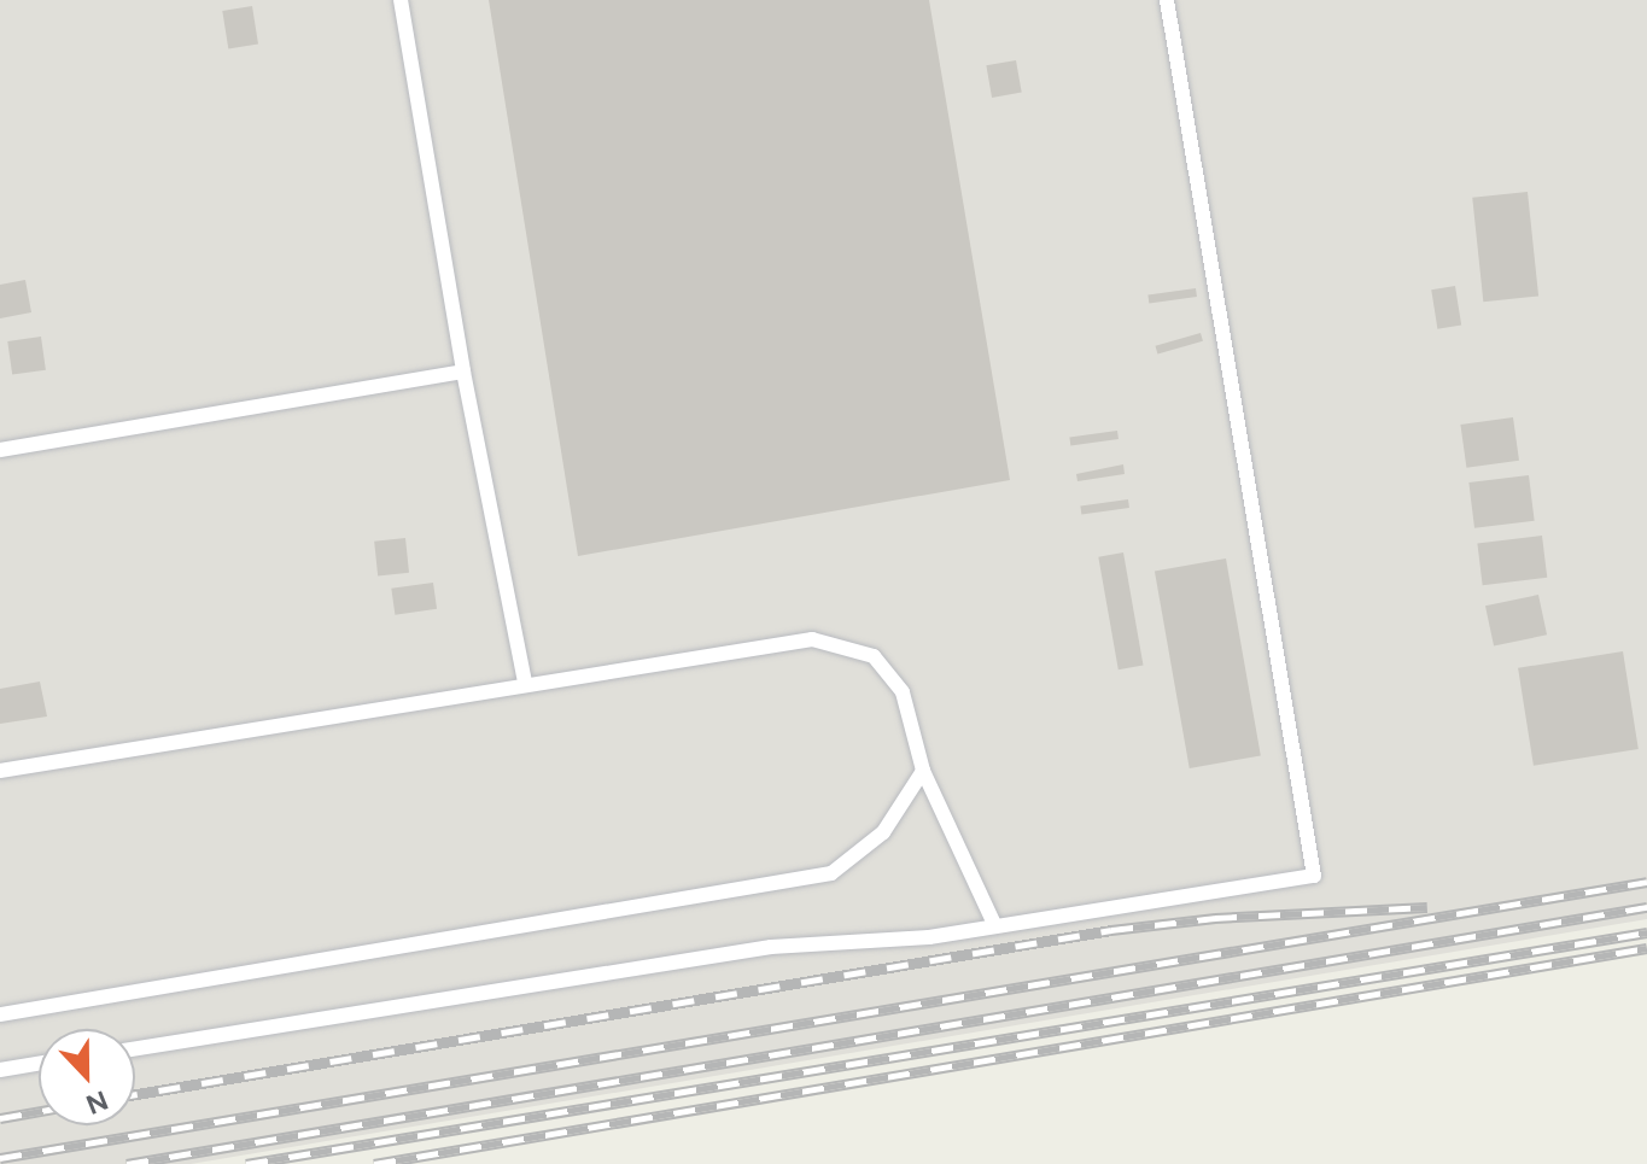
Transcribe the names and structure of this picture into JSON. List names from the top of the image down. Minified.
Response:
{"north":"bottom"}
